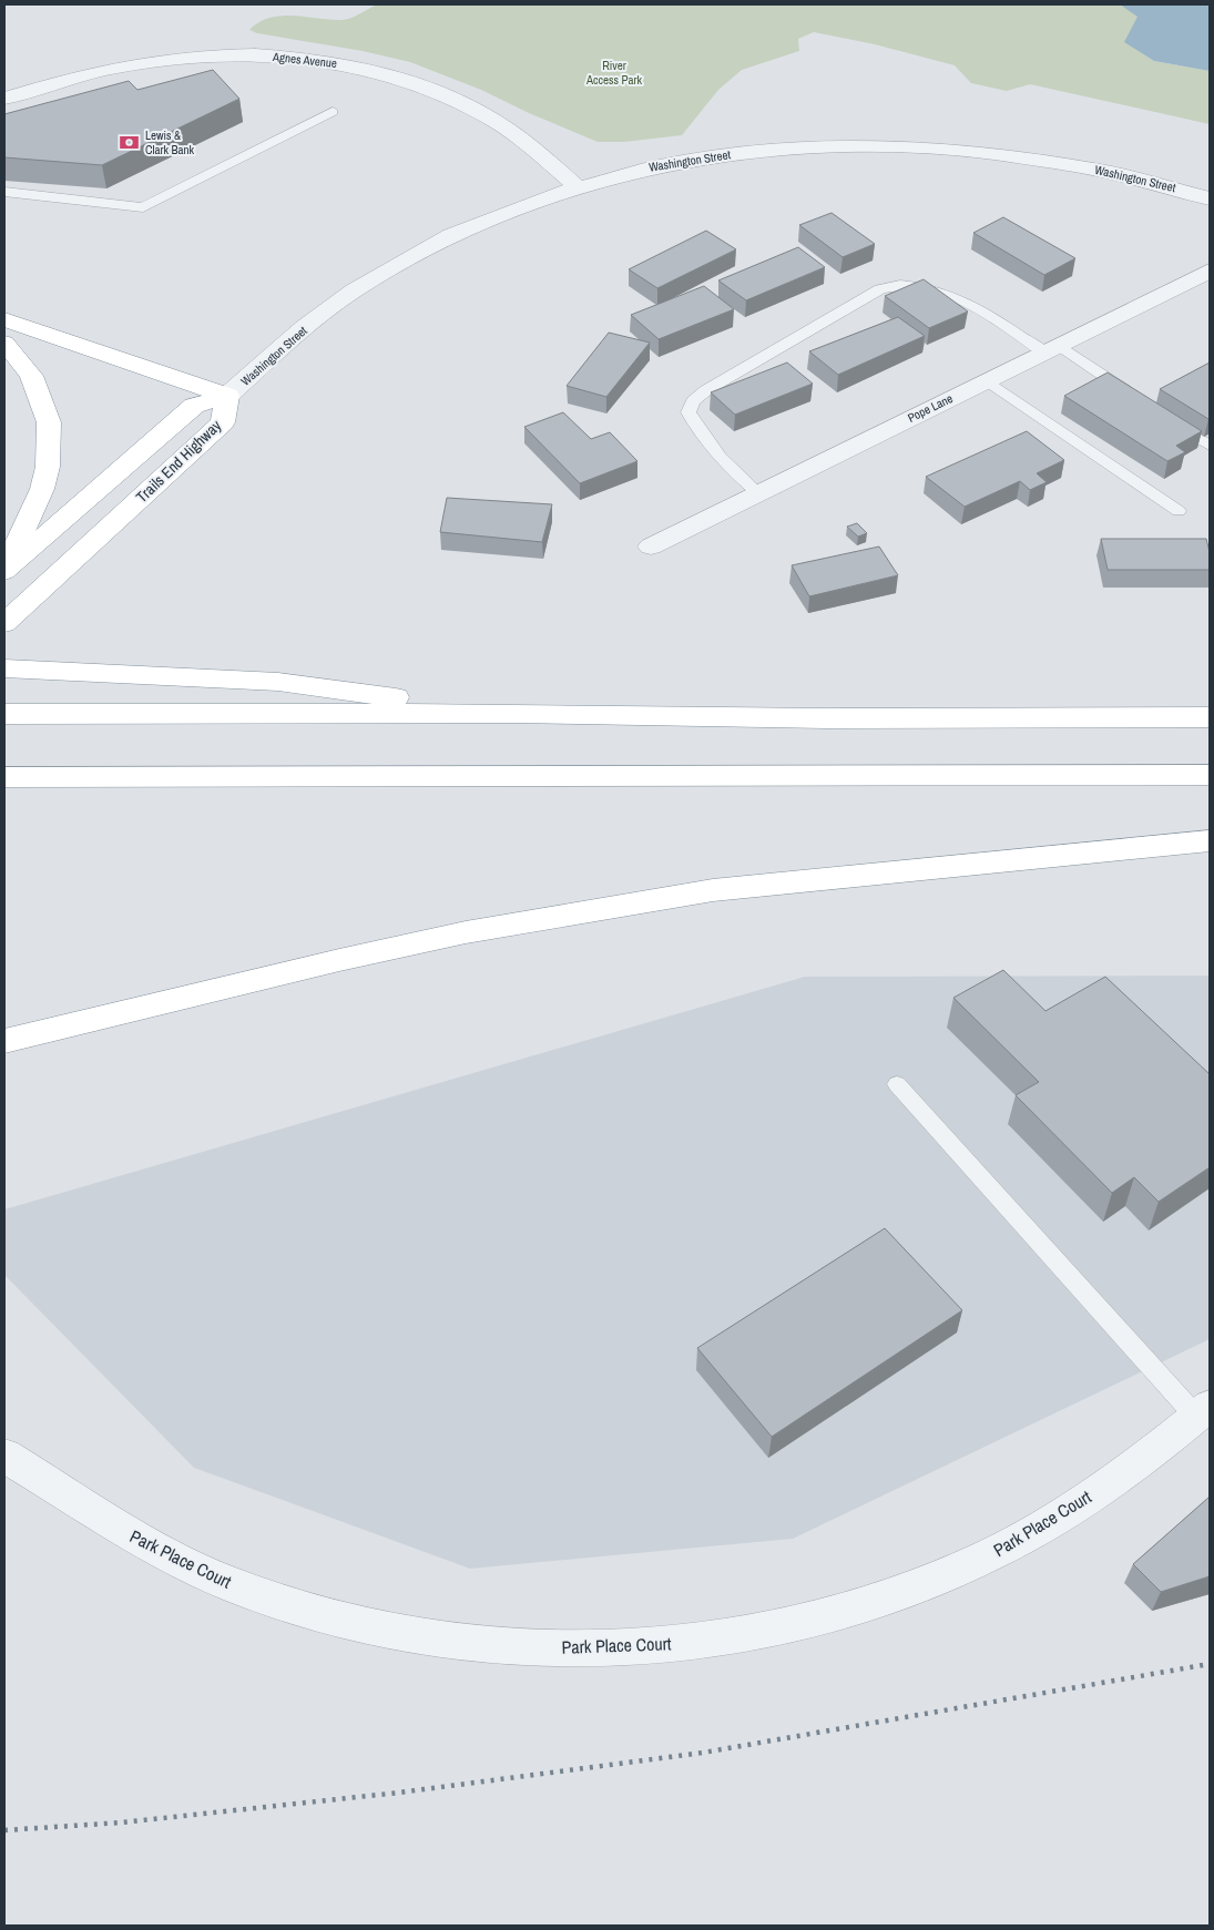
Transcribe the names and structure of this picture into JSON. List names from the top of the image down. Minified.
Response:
{"streets":{"highway":["Trails End Highway"],"street":["Agnes Avenue","Washington Street","Pope Lane","Park Place Court"]},"crossings":[["Agnes Avenue","Washington Street"],["Washington Street","Trails End Highway"]],"parks":["River Access Park"],"places":{"bank":["Lewis & Clark Bank"]}}
